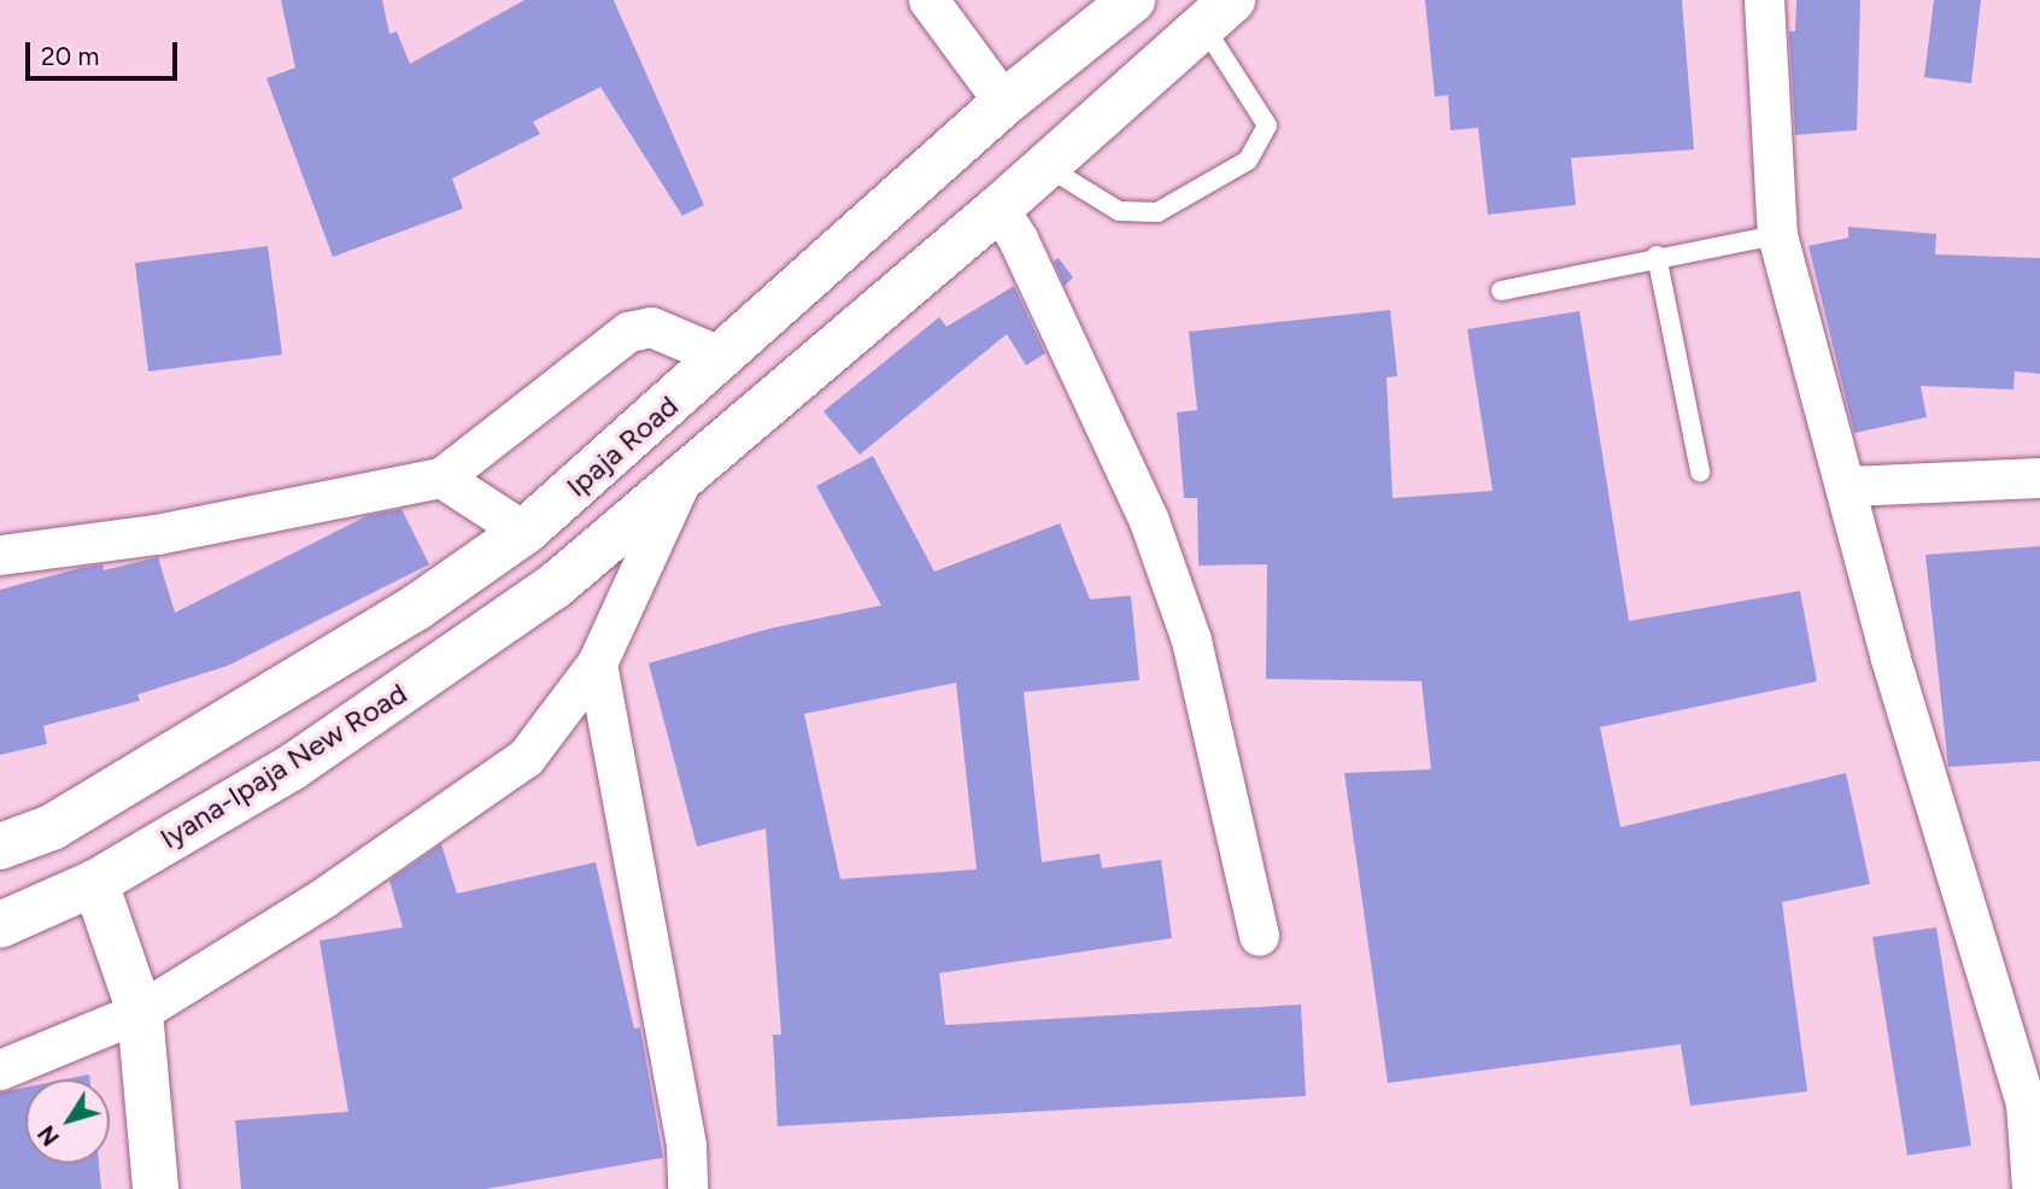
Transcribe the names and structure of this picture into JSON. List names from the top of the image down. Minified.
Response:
{"streets":{"main road":["Ipaja Road","Iyana-Ipaja New Road"]},"crossings":[["Ipaja Road","Iyana-Ipaja New Road"]],"scale_bar":"20 m","north":"bottom left"}
